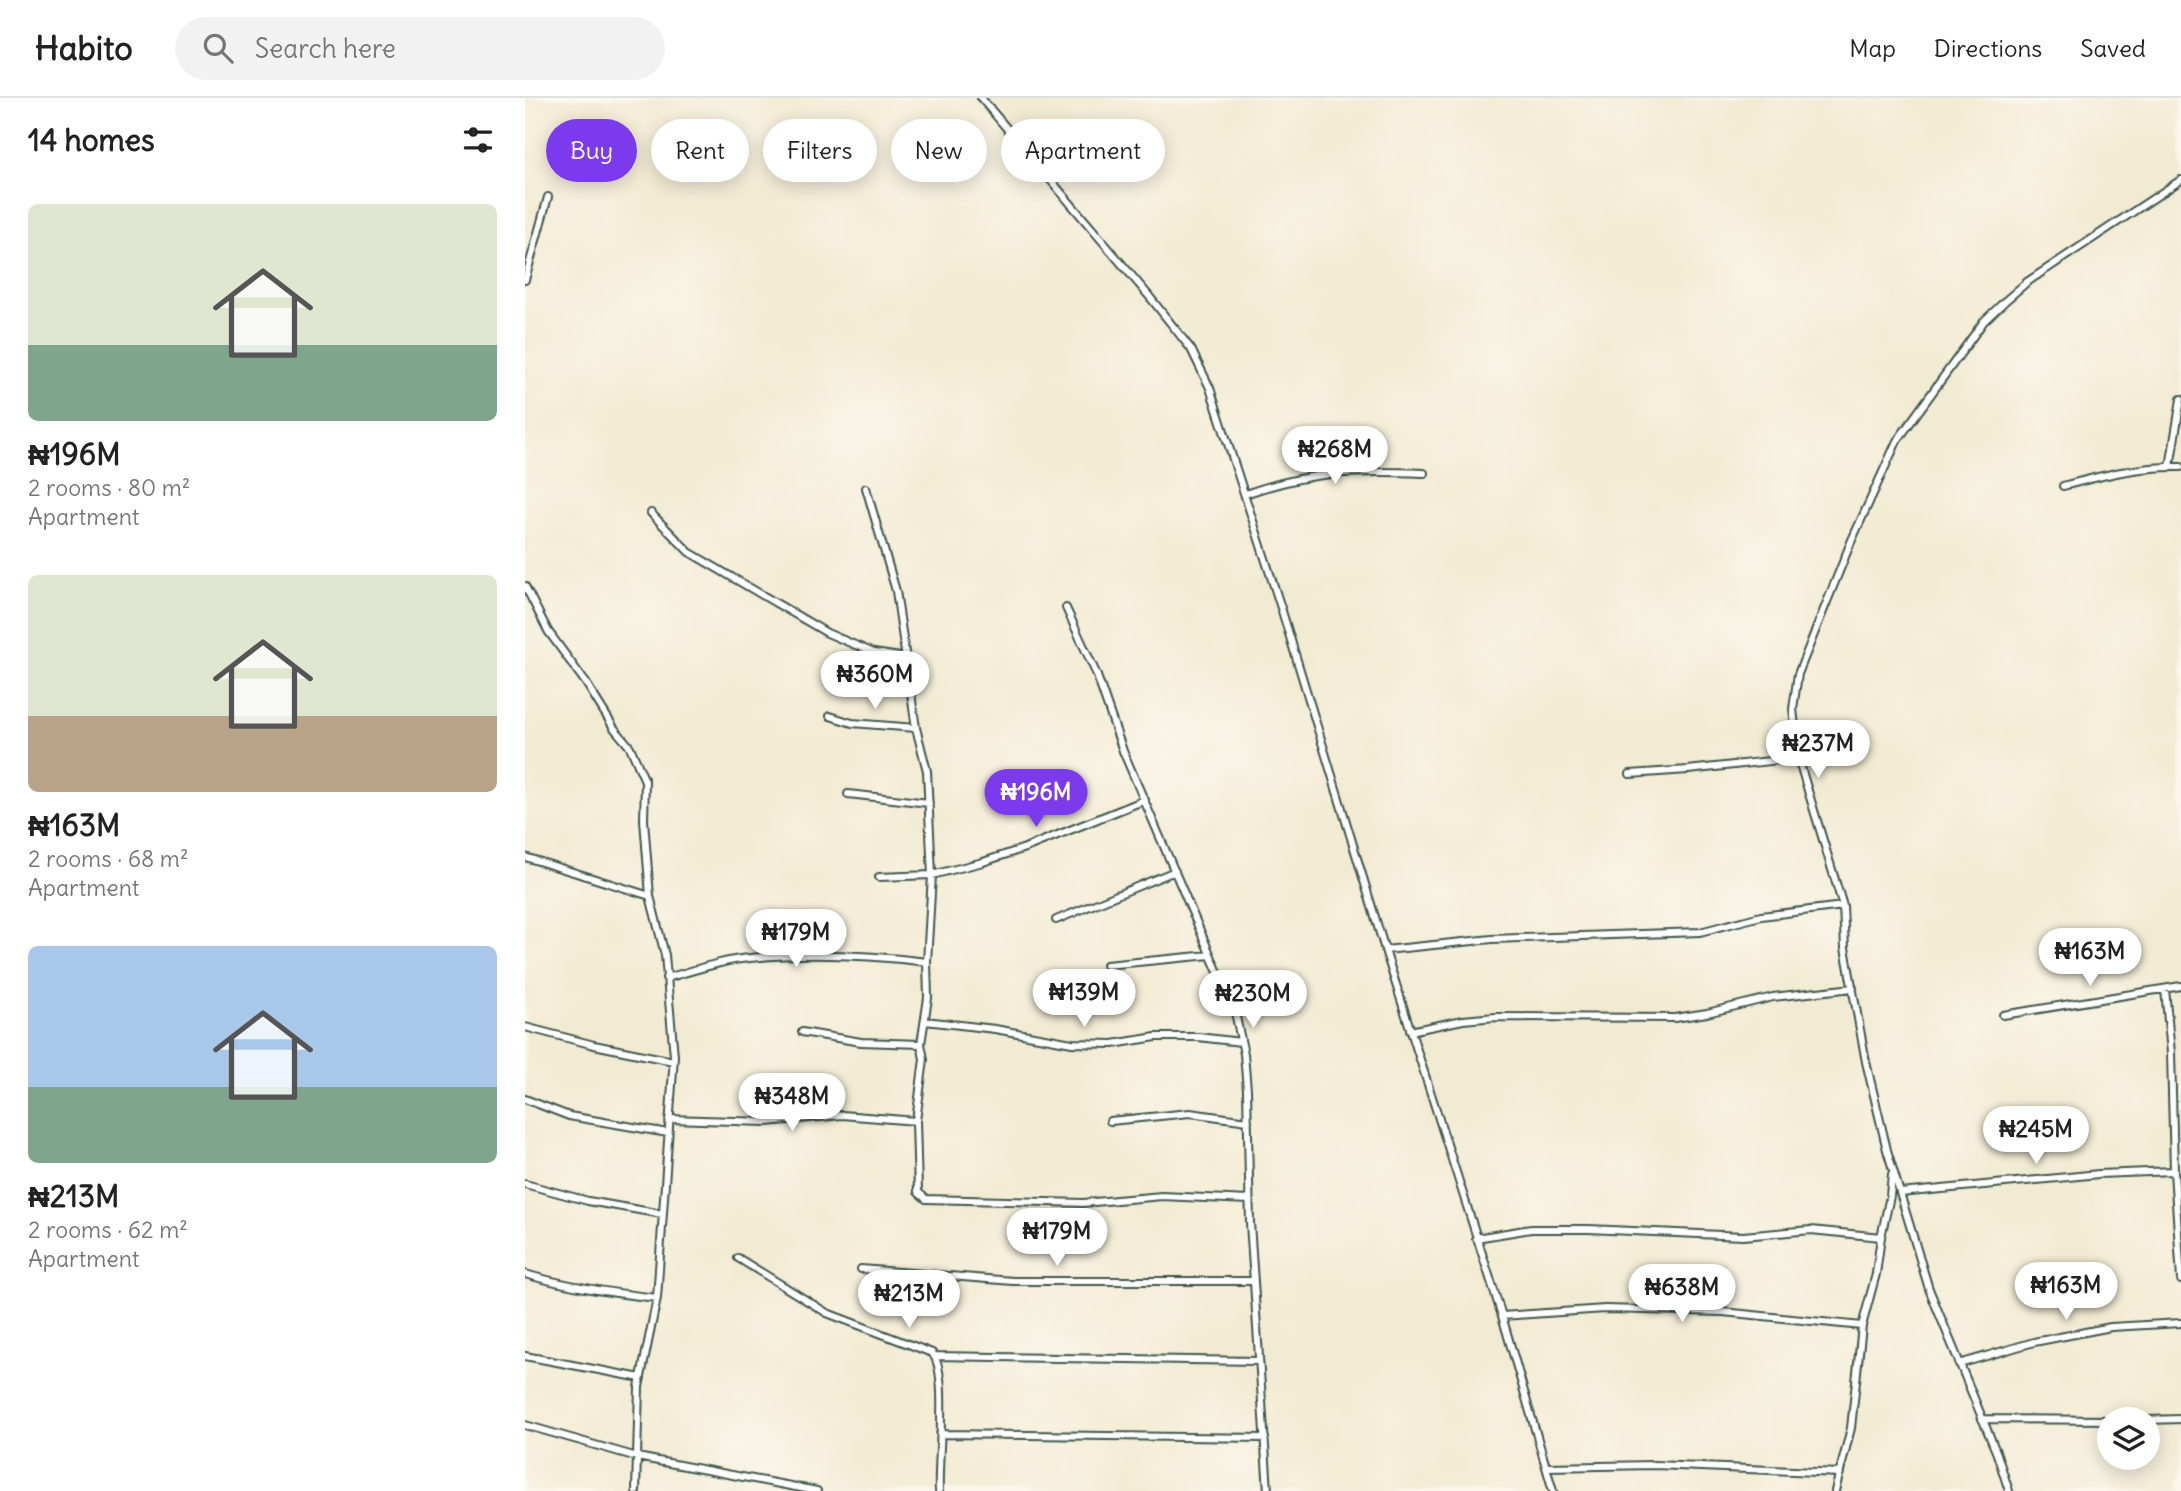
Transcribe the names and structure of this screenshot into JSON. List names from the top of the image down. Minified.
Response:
{"page":{"header":"Habito","search":"Search here","nav":["Map","Directions","Saved"],"heading":"14 homes","chip":["Buy","Rent","Filters","New","Apartment"],"list":[{"name":"₦196M","note":"2 rooms · 80 m² · Apartment"},{"name":"₦163M","note":"2 rooms · 68 m² · Apartment"},{"name":"₦213M","note":"2 rooms · 62 m² · Apartment"}],"price":["₦268M","₦360M","₦237M","₦196M","₦179M","₦163M","₦139M","₦230M","₦348M","₦245M","₦179M","₦163M","₦638M","₦213M"]}}
